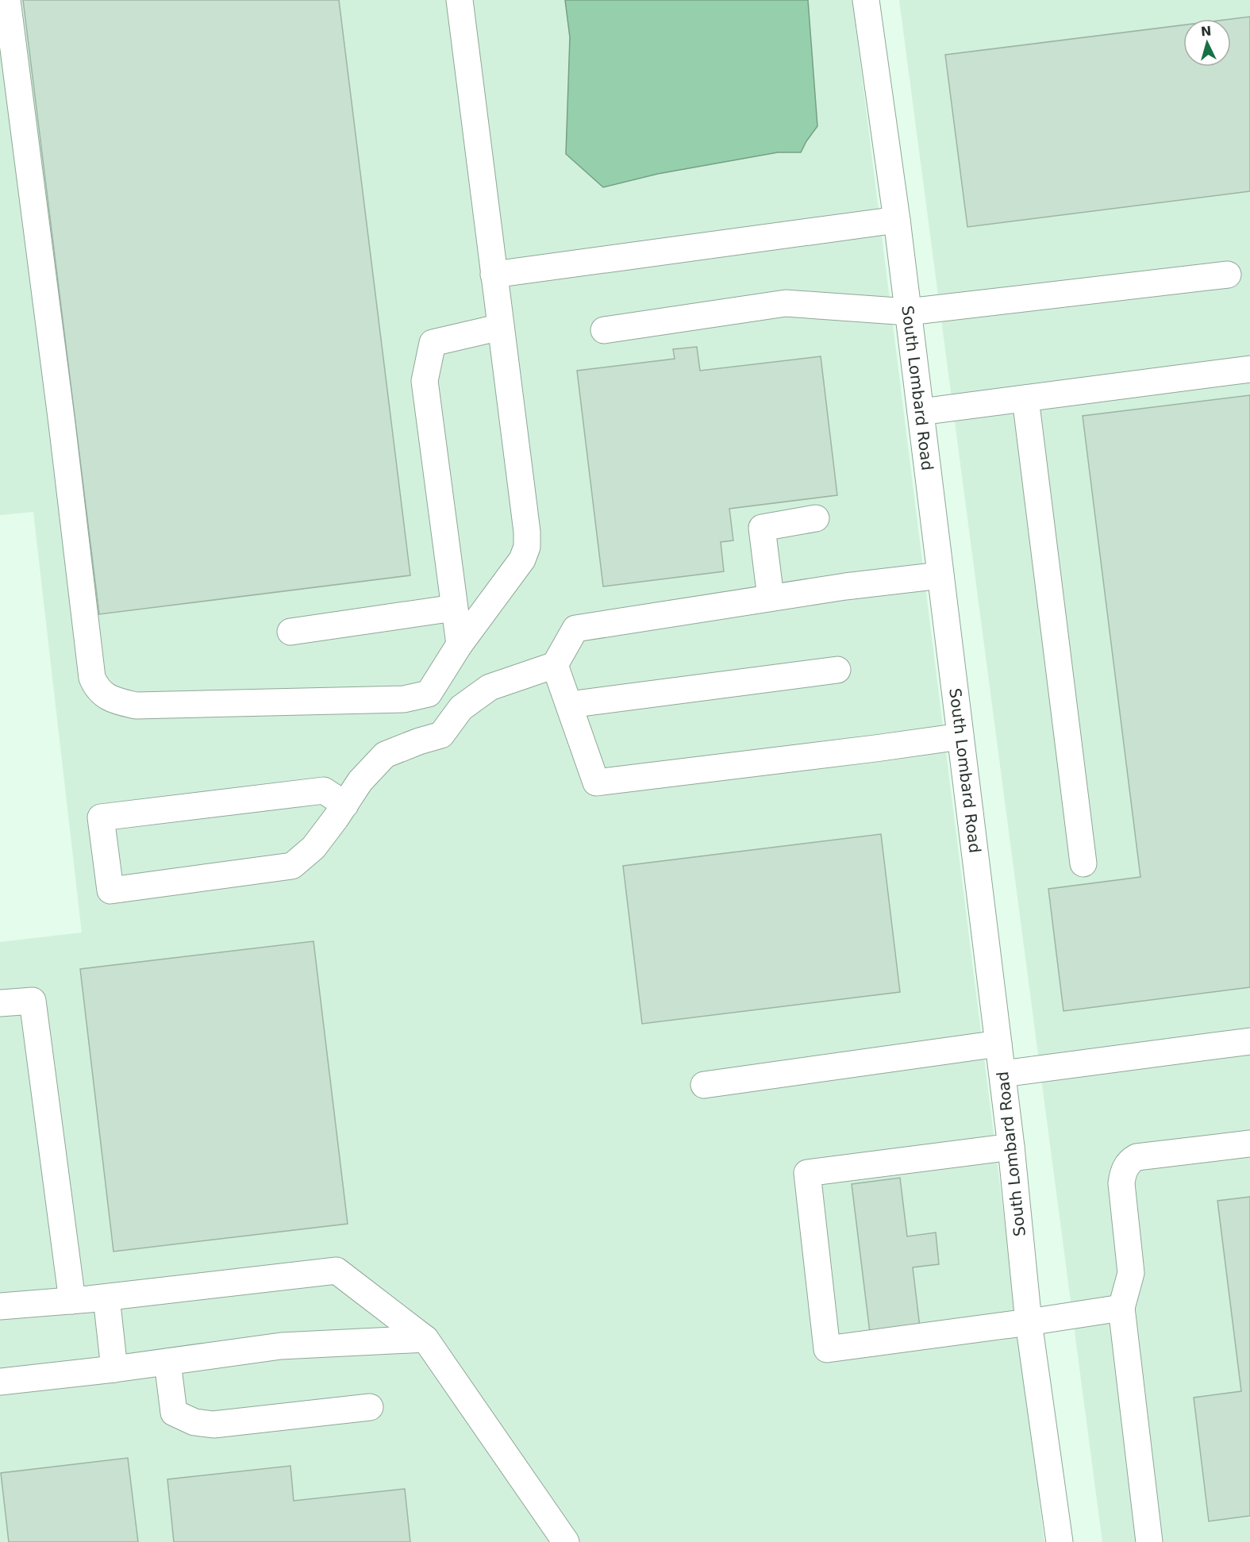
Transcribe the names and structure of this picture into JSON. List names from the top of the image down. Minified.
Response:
{"streets":{"street":["South Lombard Road"]},"north":"top"}
